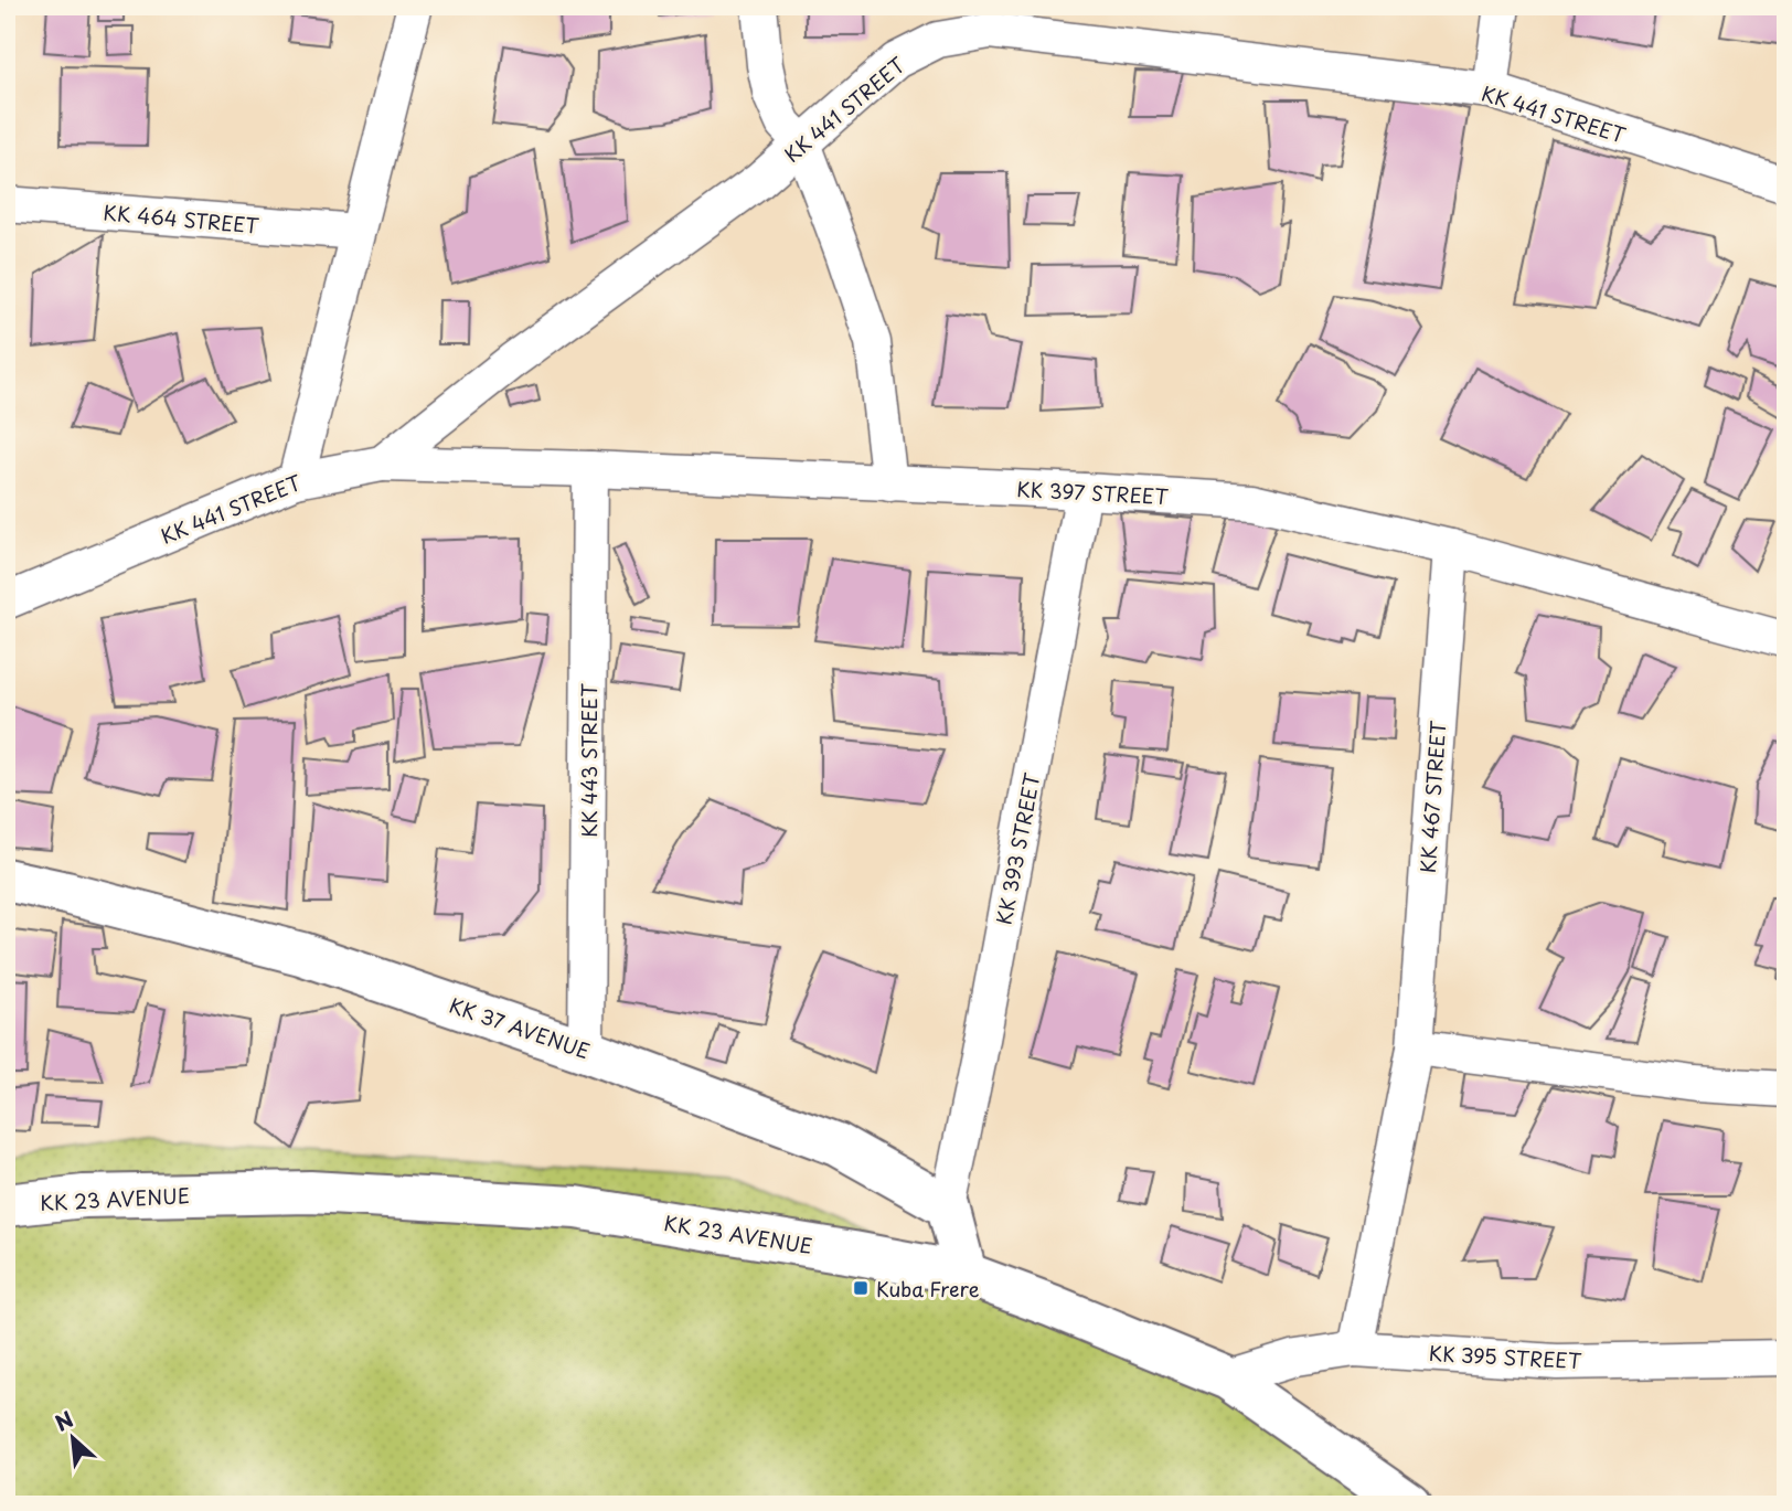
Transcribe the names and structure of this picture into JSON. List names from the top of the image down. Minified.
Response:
{"streets":{"main road":["KK 37 AVENUE","KK 23 AVENUE"],"street":["KK 441 STREET","KK 464 STREET","KK 397 STREET","KK 443 STREET","KK 467 STREET","KK 393 STREET","KK 395 STREET"]},"crossings":[["KK 441 STREET","KK 397 STREET"],["KK 397 STREET","KK 443 STREET"],["KK 397 STREET","KK 467 STREET"],["KK 397 STREET","KK 393 STREET"],["KK 443 STREET","KK 37 AVENUE"],["KK 467 STREET","KK 395 STREET"],["KK 393 STREET","KK 37 AVENUE"],["KK 23 AVENUE","KK 395 STREET"]],"places":{"transit":["Kuba Frere"]},"north":"top left"}
